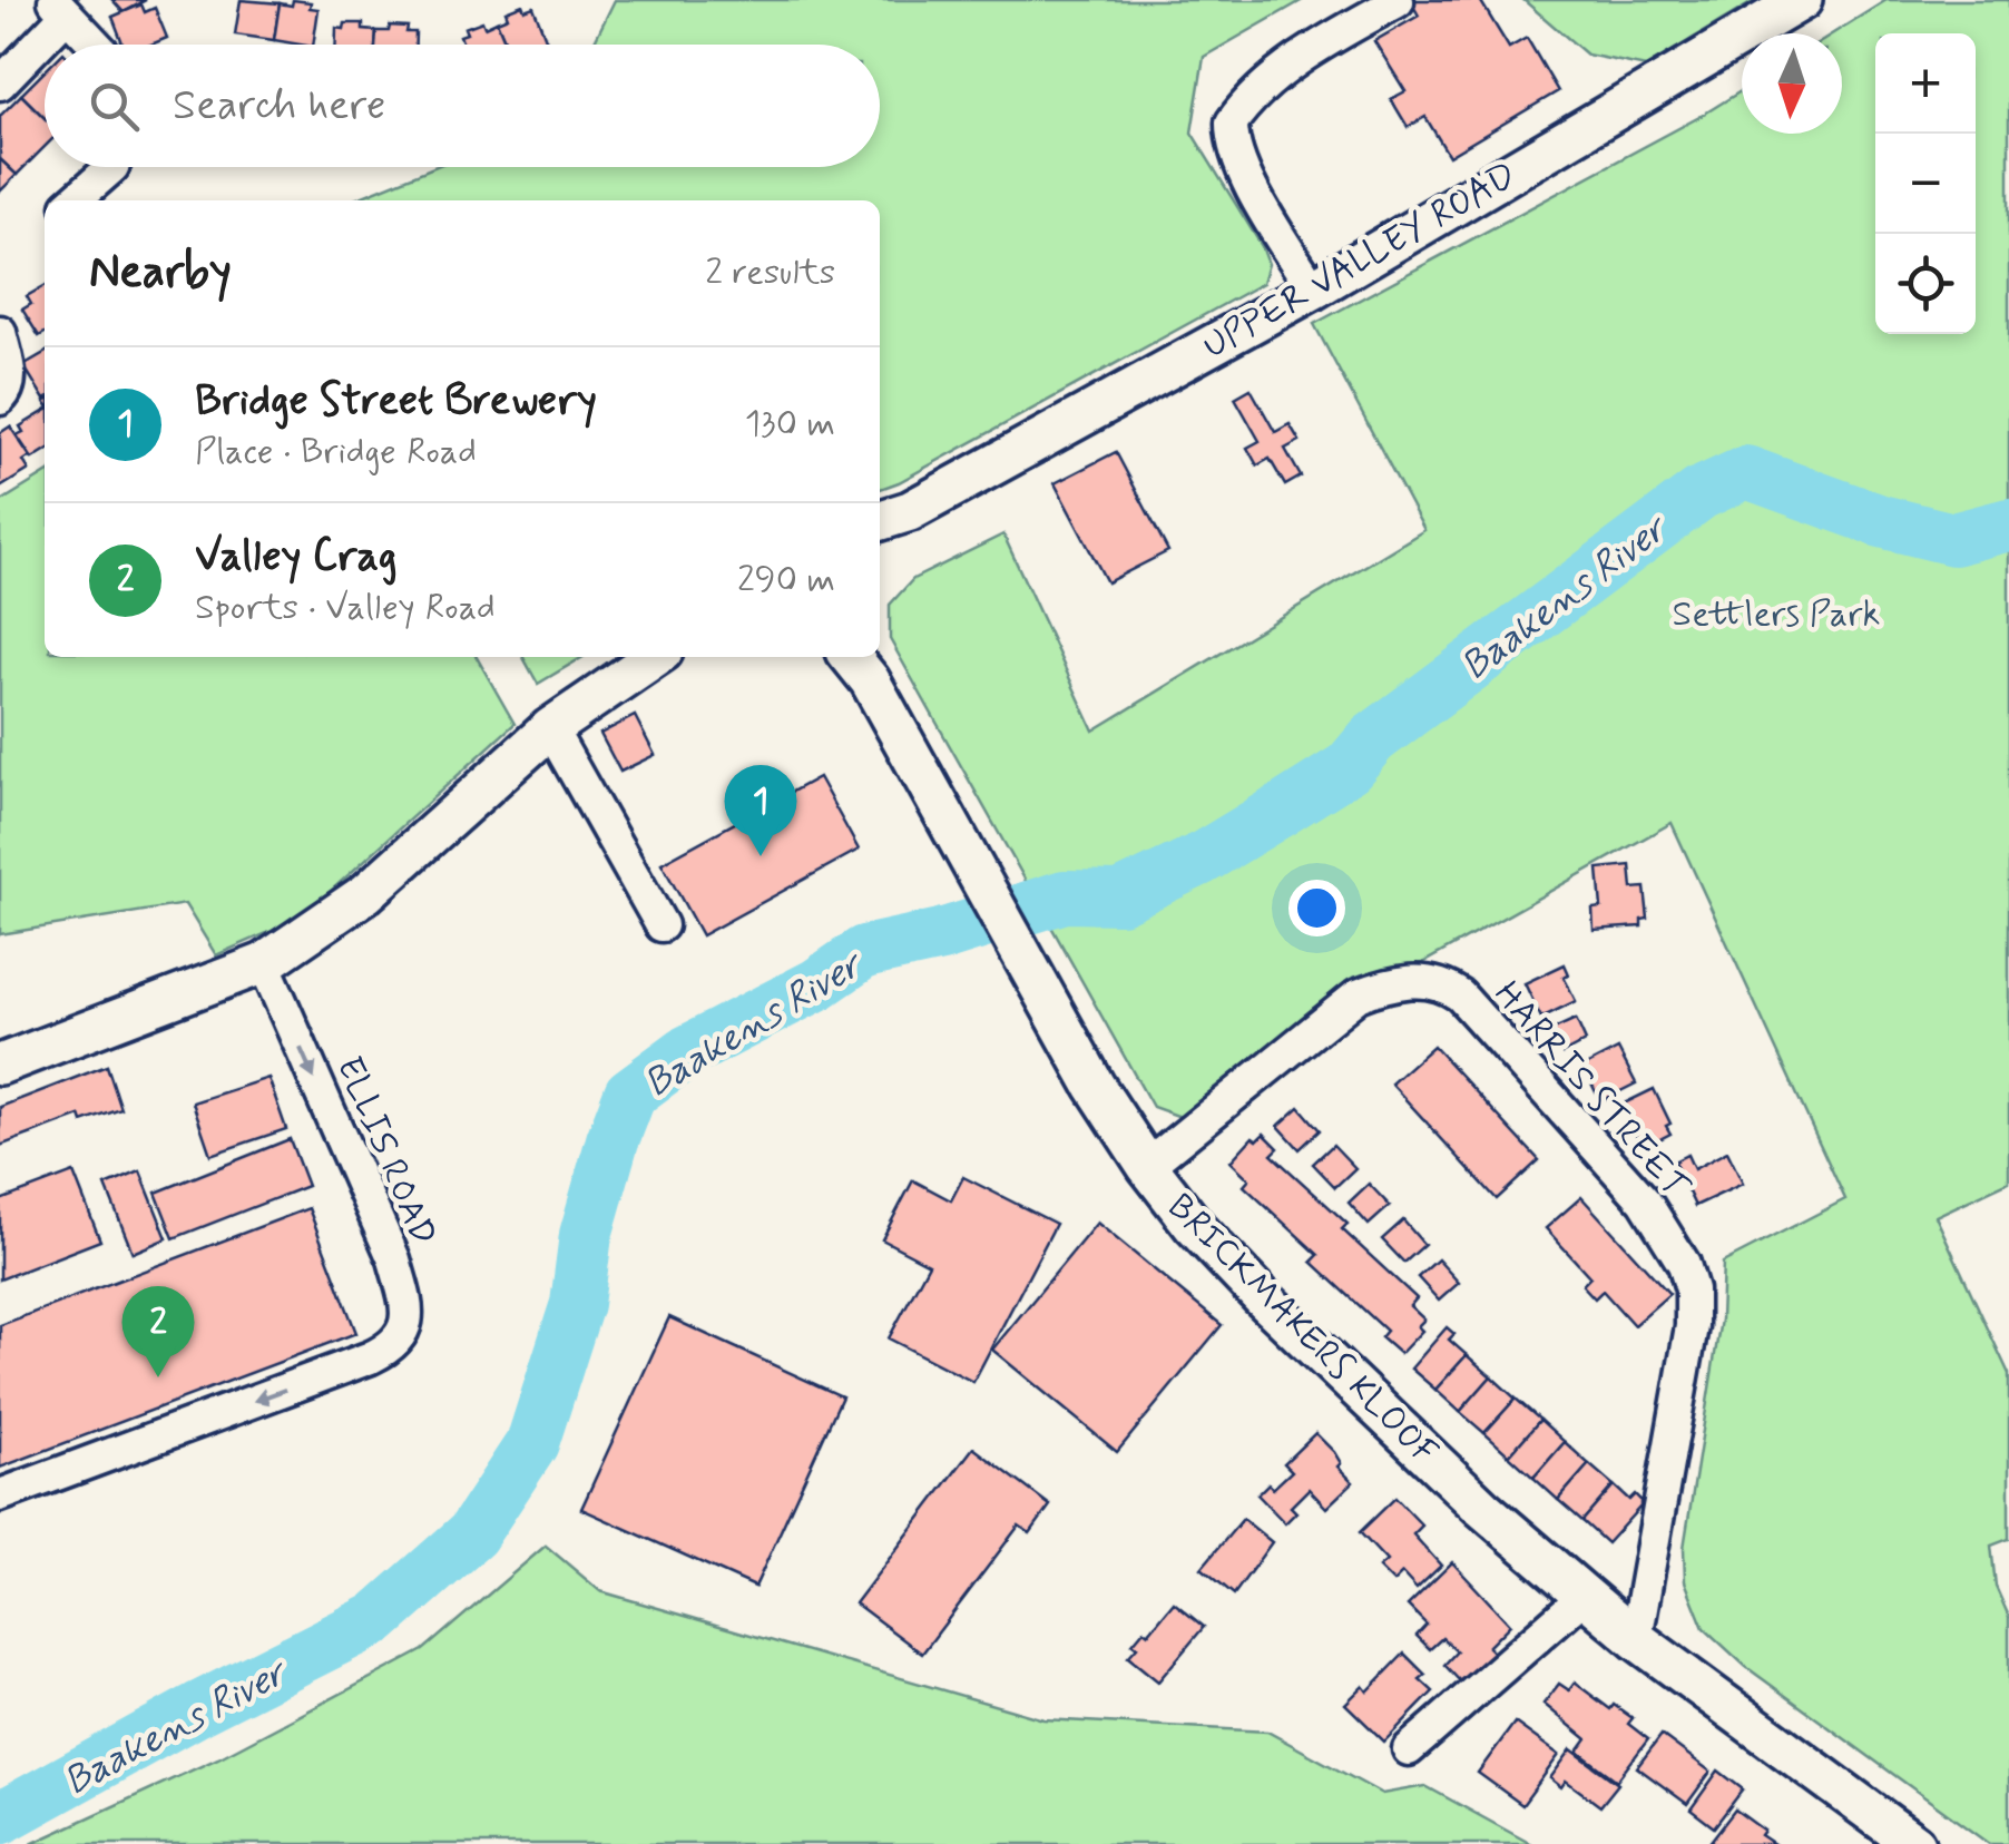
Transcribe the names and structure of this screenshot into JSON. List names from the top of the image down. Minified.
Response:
{"streets":{"street":["UPPER VALLEY ROAD","HARRIS STREET","ELLIS ROAD","BRICKMAKERS KLOOF"]},"crossings":[["HARRIS STREET","BRICKMAKERS KLOOF"]],"water":["Baakens River"],"parks":["Settlers Park"],"north":"bottom","page":{"map_buttons":["+","−"],"search":"Search here","heading":["Nearby","2 results"],"list":[{"mark":"1","name":"Bridge Street Brewery","note":"Place · Bridge Road","value":"130 m"},{"mark":"2","name":"Valley Crag","note":"Sports · Valley Road","value":"290 m"}],"pins":["1","2"]}}
